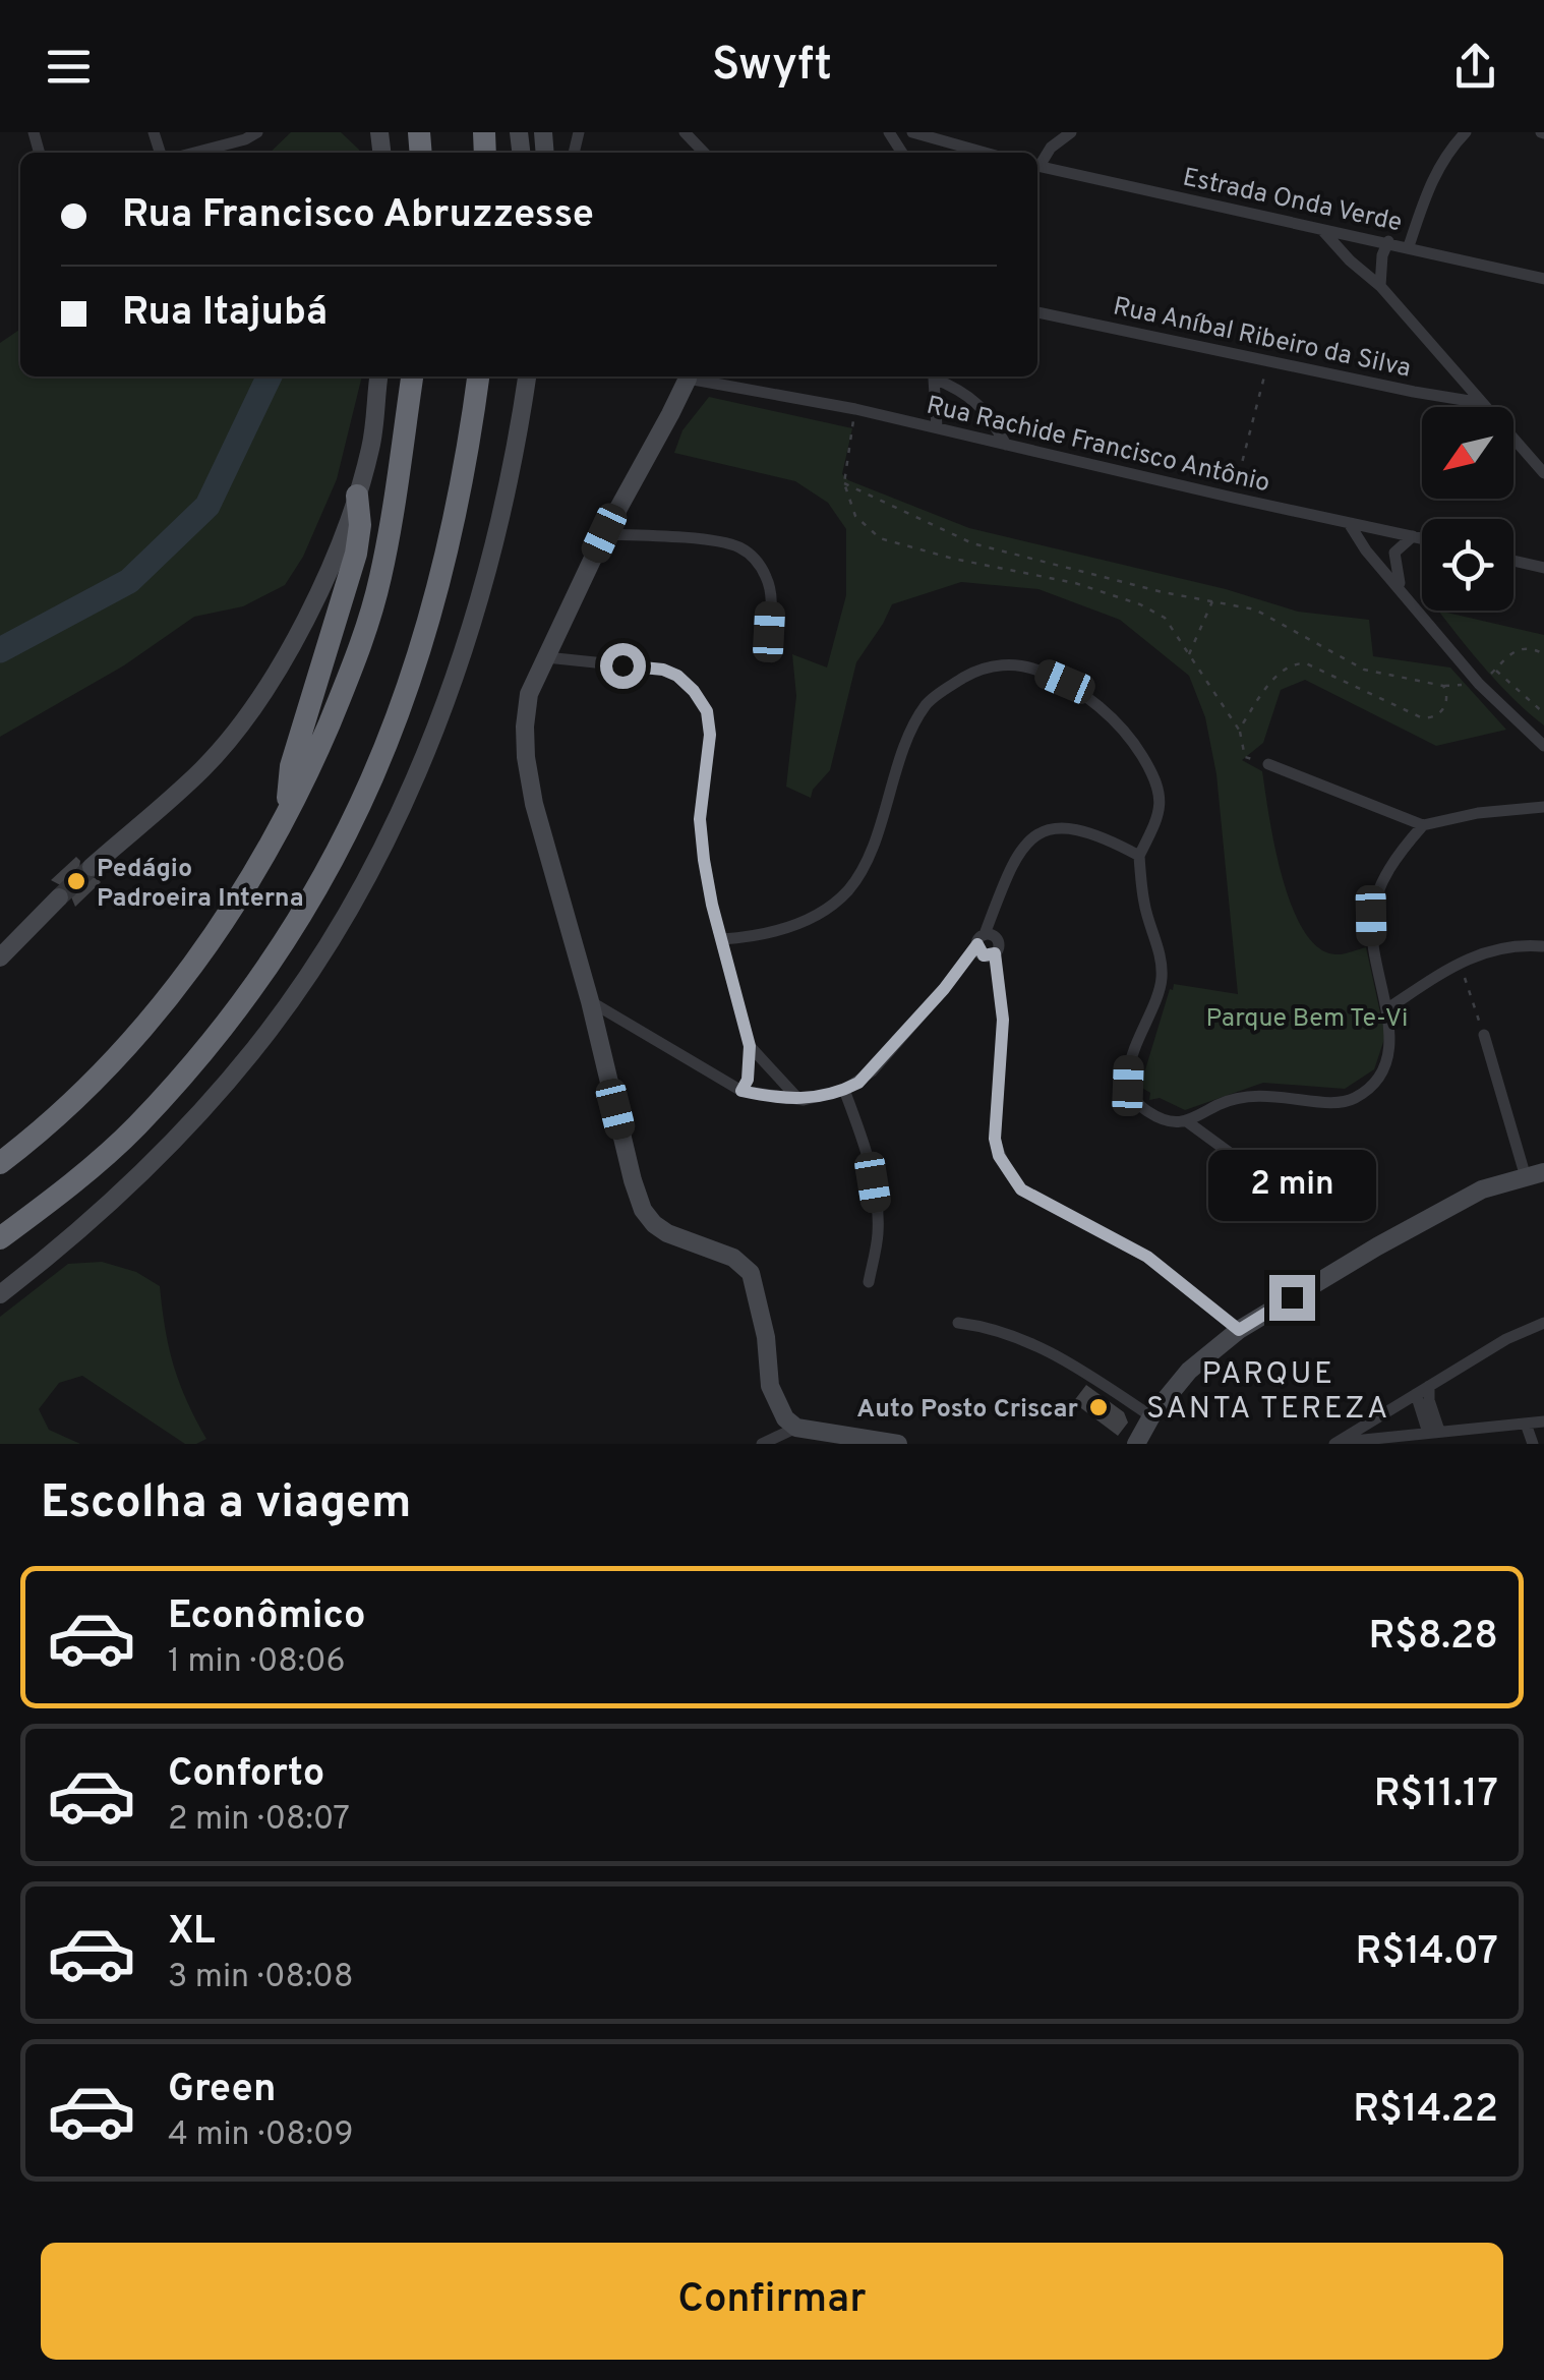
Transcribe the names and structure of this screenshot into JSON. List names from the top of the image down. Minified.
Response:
{"streets":{"street":["Estrada Onda Verde","Rua Aníbal Ribeiro da Silva","Rua Rachide Francisco Antônio"]},"districts":["PARQUE SANTA TEREZA"],"parks":["Parque Bem Te-Vi"],"places":["Pedágio Padroeira Interna","Auto Posto Criscar"],"north":"bottom left","page":{"header":"Swyft","banner":["Rua Francisco Abruzzesse","Rua Itajubá"],"bubble":"2 min","heading":"Escolha a viagem","list":[{"name":"Econômico","note":"1 min · 08:06","value":"R$8.28"},{"name":"Conforto","note":"2 min · 08:07","value":"R$11.17"},{"name":"XL","note":"3 min · 08:08","value":"R$14.07"},{"name":"Green","note":"4 min · 08:09","value":"R$14.22"}],"buttons":"Confirmar"}}
